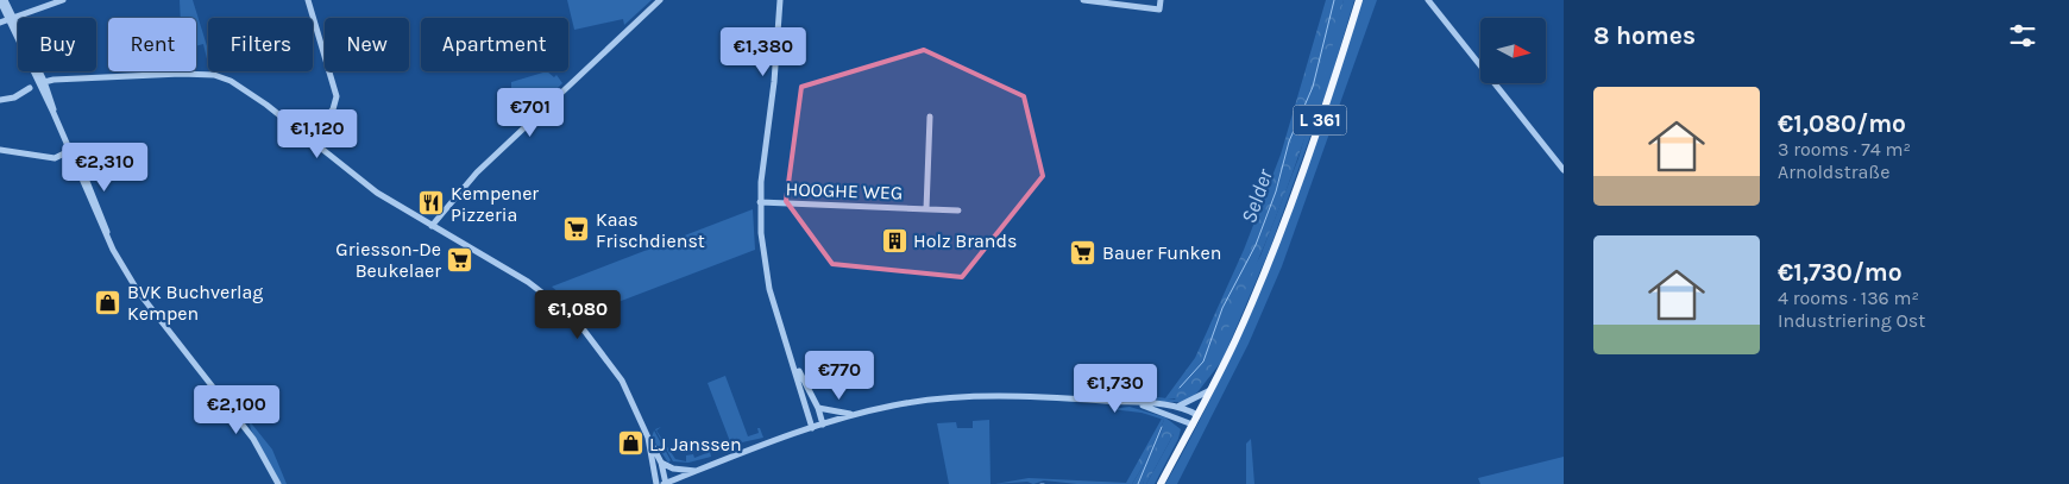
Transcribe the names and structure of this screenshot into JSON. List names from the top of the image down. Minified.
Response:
{"streets":{"main road":["L 361"],"street":["HOOGHE WEG"]},"water":["Selder"],"places":{"restaurant":["Kempener Pizzeria"],"supermarket":["Kaas Frischdienst","Bauer Funken","Griesson-De Beukelaer"],"building":["Holz Brands"],"shop":["BVK Buchverlag Kempen","LJ Janssen"]},"north":"right","page":{"heading":"8 homes","chip":["Buy","Rent","Filters","New","Apartment"],"price":["€1,380","€701","€1,120","€2,310","€1,080","€770","€1,730","€2,100"],"list":[{"name":"€1,080/mo","note":"3 rooms · 74 m² · Arnoldstraße"},{"name":"€1,730/mo","note":"4 rooms · 136 m² · Industriering Ost"}]}}
